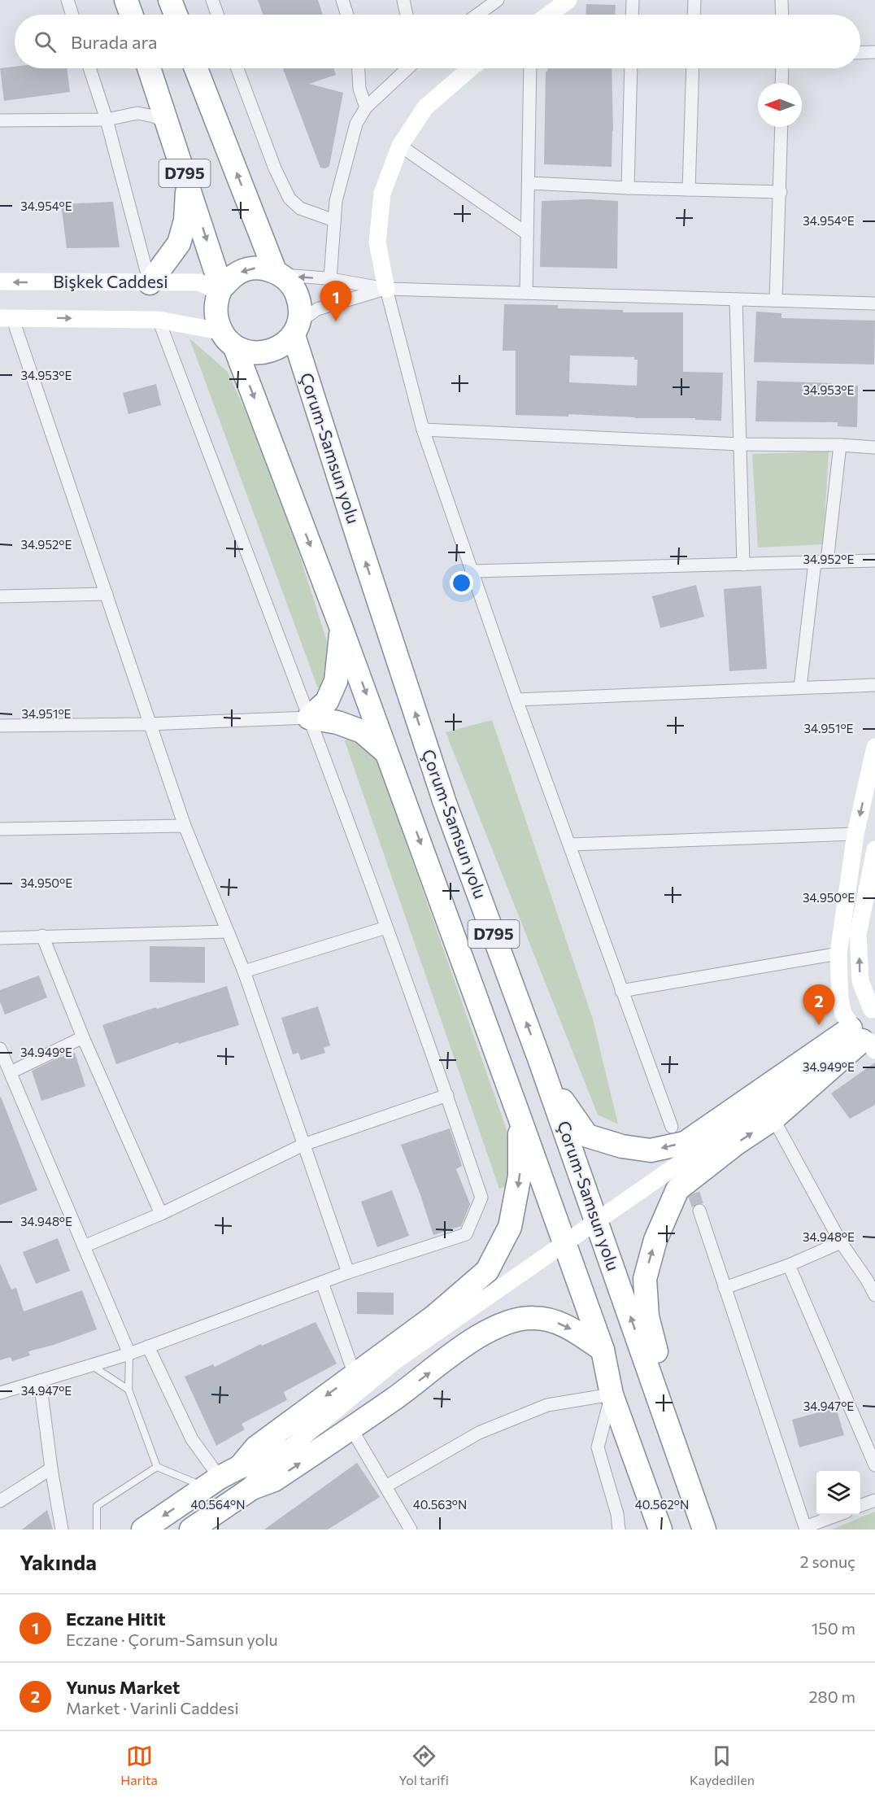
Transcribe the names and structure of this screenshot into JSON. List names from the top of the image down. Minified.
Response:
{"streets":{"highway":["D795","Çorum-Samsun yolu"],"street":["Bişkek Caddesi"]},"crossings":[["D795","Bişkek Caddesi"],["D795","Çorum-Samsun yolu"],["Bişkek Caddesi","Çorum-Samsun yolu"]],"north":"left","page":{"search":"Burada ara","pins":["1","2"],"heading":["Yakında","2 sonuç"],"list":[{"mark":"1","name":"Eczane Hitit","note":"Eczane · Çorum-Samsun yolu","value":"150 m"},{"mark":"2","name":"Yunus Market","note":"Market · Varinli Caddesi","value":"280 m"}],"nav":["Harita","Yol tarifi","Kaydedilen"]},"coordinates":["34.954°E","34.953°E","34.952°E","34.951°E","34.950°E","34.949°E","34.948°E","34.947°E","40.564°N","40.563°N","40.562°N"]}
